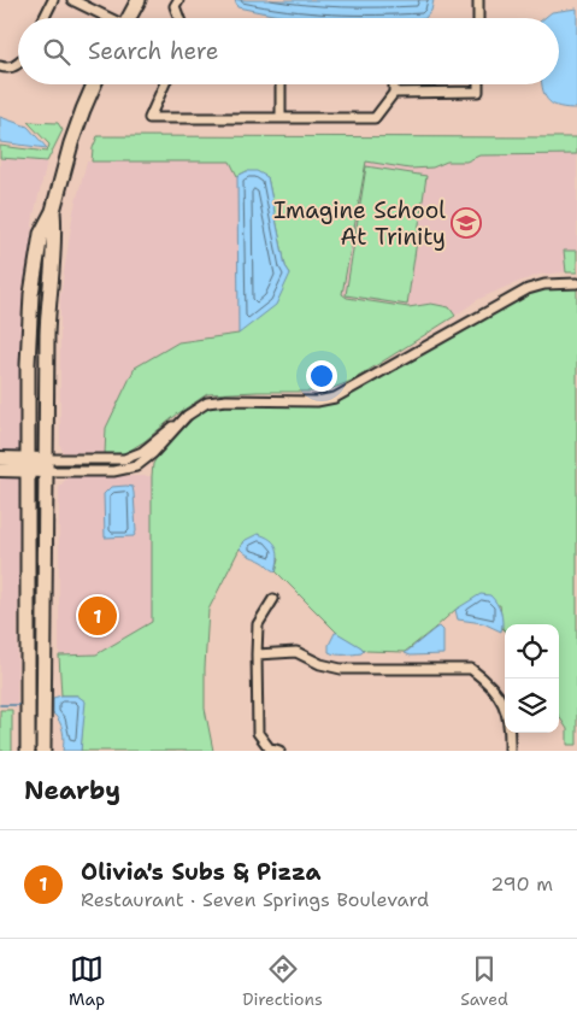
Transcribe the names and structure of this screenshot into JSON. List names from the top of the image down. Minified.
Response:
{"places":{"school or university":["Imagine School At Trinity"]},"page":{"search":"Search here","pins":"1","heading":"Nearby","list":[{"mark":"1","name":"Olivia's Subs & Pizza","note":"Restaurant · Seven Springs Boulevard","value":"290 m"}],"nav":["Map","Directions","Saved"]}}
